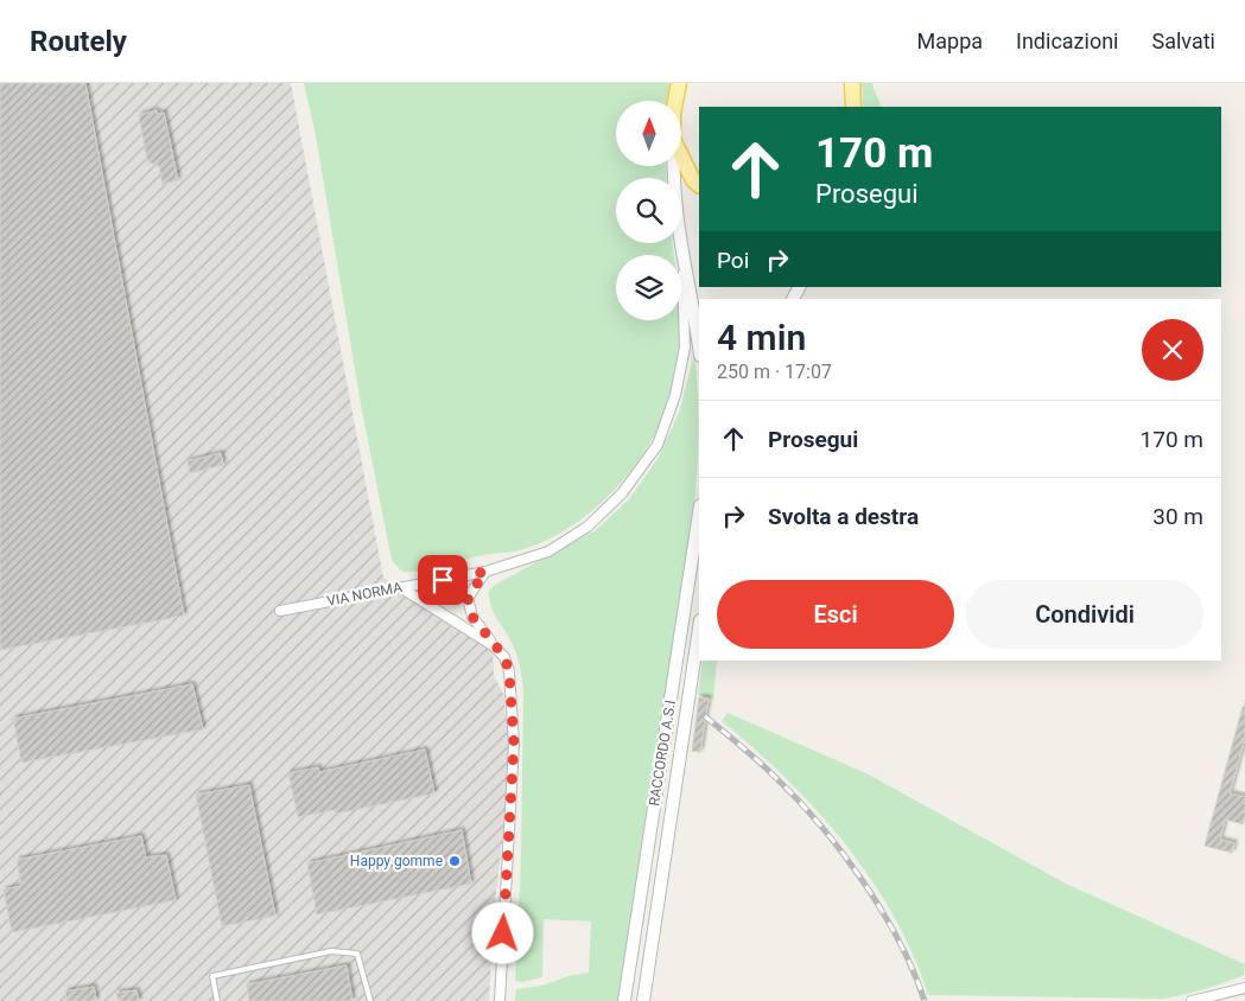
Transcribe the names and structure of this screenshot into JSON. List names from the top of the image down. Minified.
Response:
{"streets":{"street":["VIA NORMA","RACCORDO A.S.I"]},"places":["Happy gomme"],"north":"top","page":{"header":"Routely","nav":["Mappa","Indicazioni","Salvati"],"turn":["170 m","Prosegui"],"then":"Poi","heading":["4 min","250 m · 17:07"],"list":[{"name":"Prosegui","value":"170 m"},{"name":"Svolta a destra","value":"30 m"}],"buttons":["Esci","Condividi"]}}
